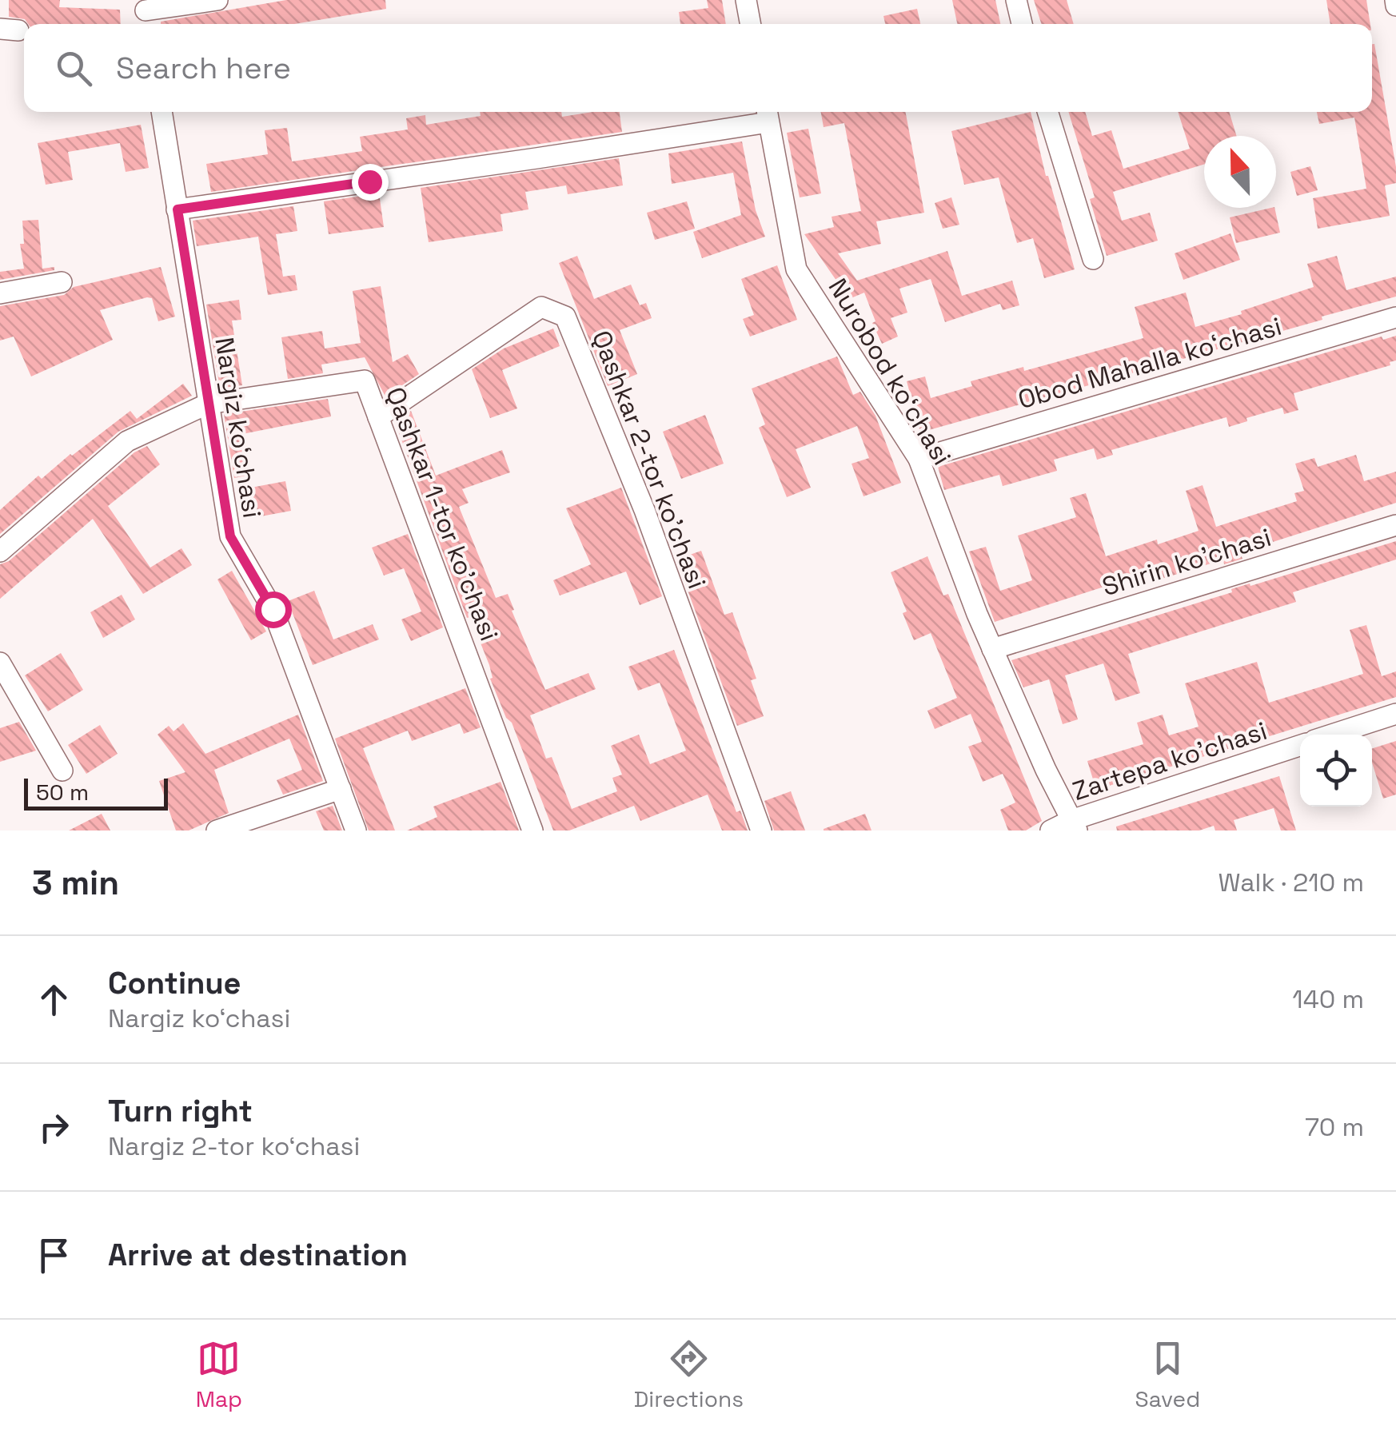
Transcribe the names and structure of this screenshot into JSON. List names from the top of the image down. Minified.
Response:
{"streets":{"street":["Obod Mahalla ko‘chasi","Nurobod koʻchasi","Nargiz koʻchasi","Qashkar 2-tor koʼchasi","Qashkar 1-tor koʼchasi","Shirin ko'chasi","Zartepa ko'chasi"]},"crossings":[["Obod Mahalla ko‘chasi","Nurobod koʻchasi"],["Nurobod koʻchasi","Shirin ko'chasi"],["Nurobod koʻchasi","Zartepa ko'chasi"],["Nargiz koʻchasi","Qashkar 1-tor koʼchasi"],["Qashkar 2-tor koʼchasi","Qashkar 1-tor koʼchasi"]],"scale_bar":"50 m","north":"top","page":{"search":"Search here","scale":"50 m","heading":["3 min","Walk · 210 m"],"list":[["Continue","Nargiz koʻchasi","140 m"],["Turn right","Nargiz 2-tor ko‘chasi","70 m"],"Arrive at destination"],"nav":["Map","Directions","Saved"]}}
